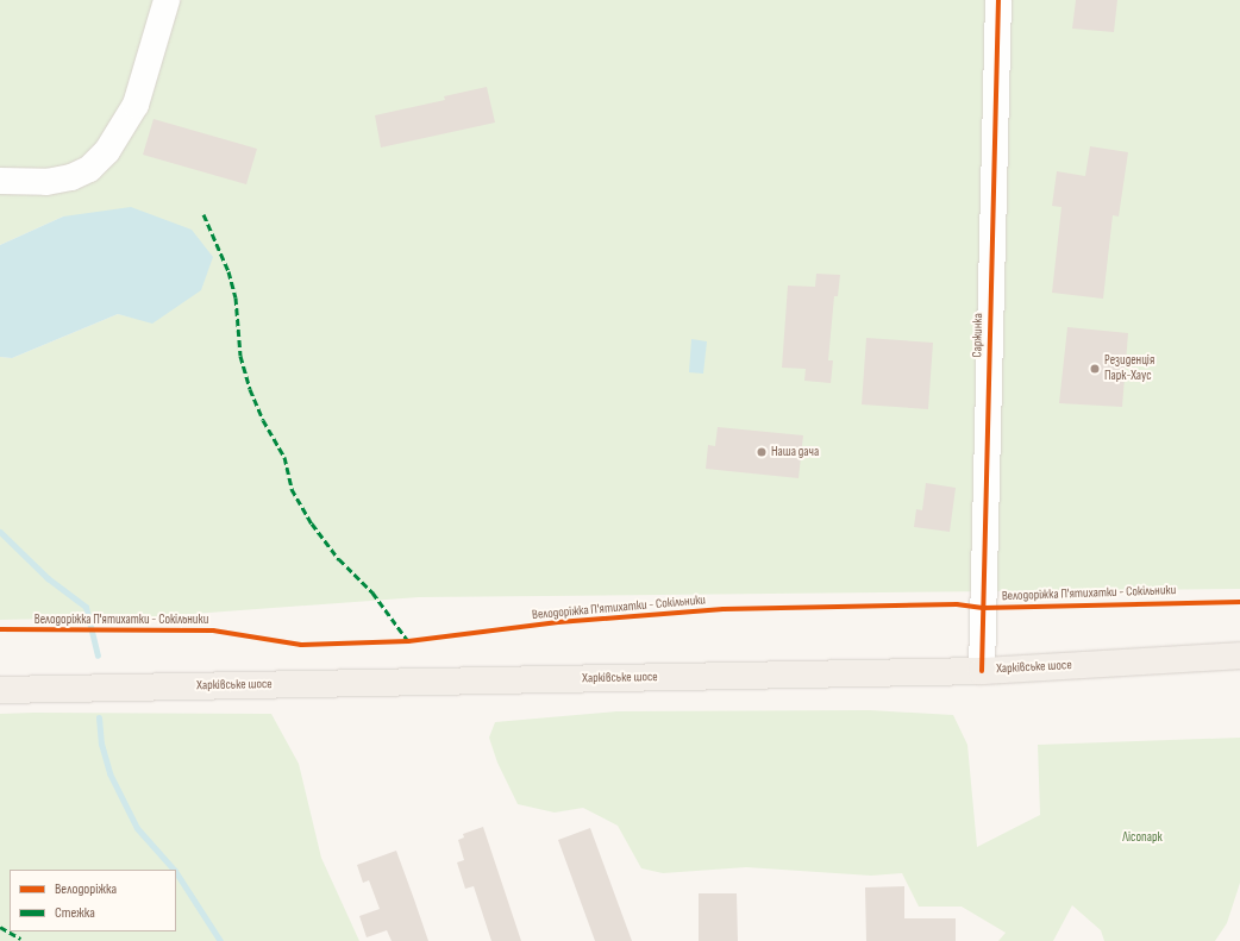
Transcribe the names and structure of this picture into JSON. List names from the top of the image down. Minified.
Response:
{"streets":{"main road":["Харківське шосе"],"street":["Саржинка"],"cycle path":["Велодоріжка П'ятихатки - Сокільники"]},"crossings":[["Саржинка","Харківське шосе"]],"parks":["Лісопарк"],"places":["Резиденція Парк-Хаус","Наша дача"],"legend":["Велодоріжка","Стежка"]}
